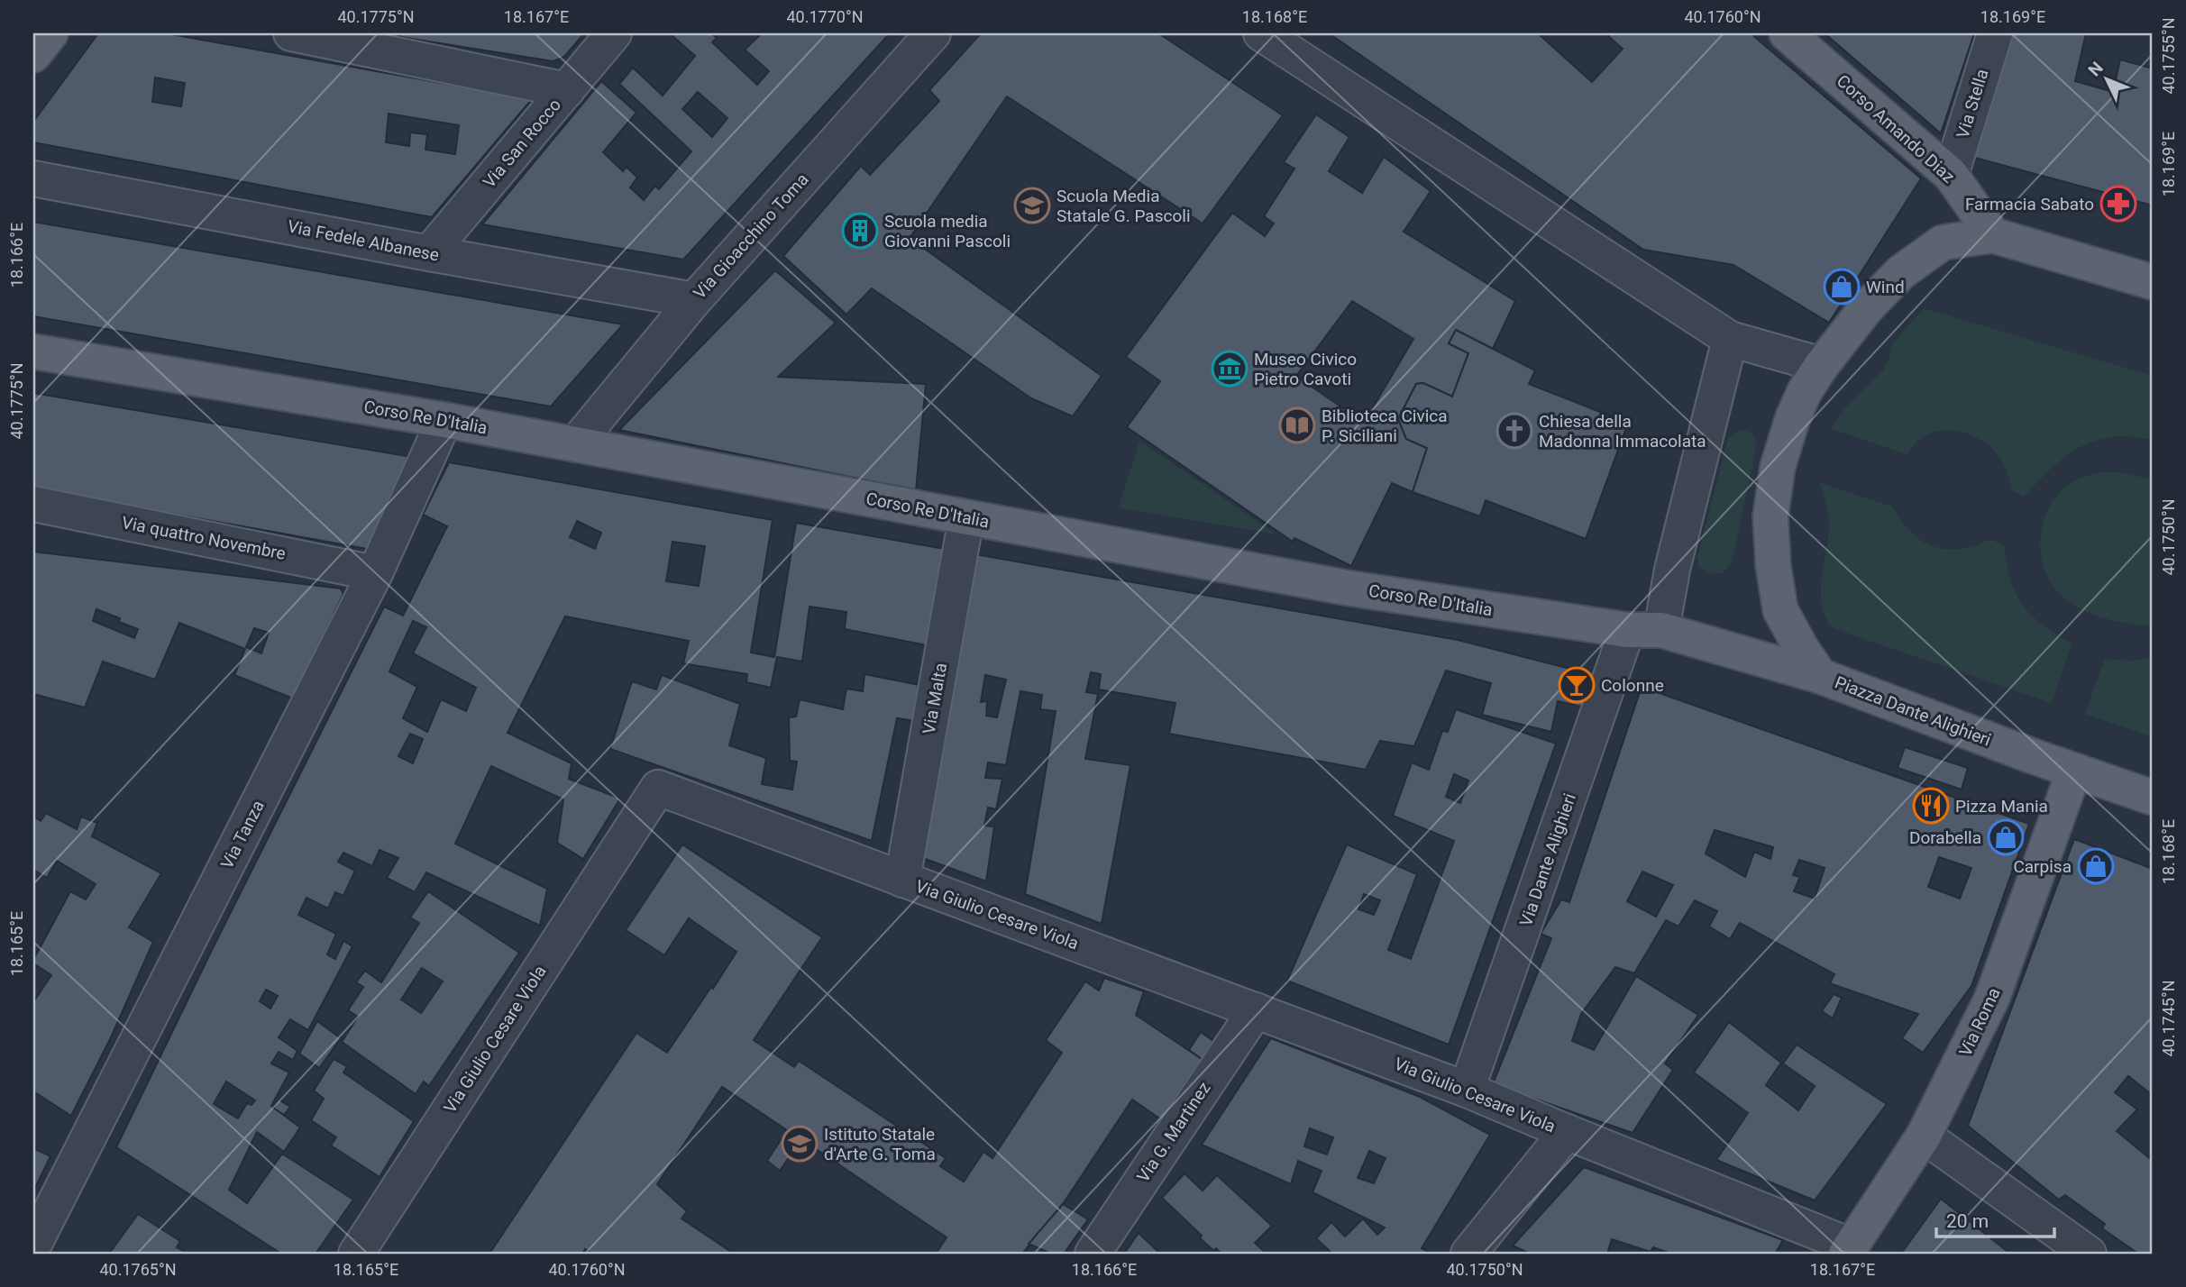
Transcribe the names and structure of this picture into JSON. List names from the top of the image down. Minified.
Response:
{"streets":{"main road":["Corso Amando Diaz","Corso Re D'Italia","Piazza Dante Alighieri","Via Roma"],"street":["Via Stella","Via San Rocco","Via Gioacchino Toma","Via Fedele Albanese","Via quattro Novembre","Via Malta","Via Tanza","Via Dante Alighieri","Via Giulio Cesare Viola","Via G. Martinez"]},"crossings":[["Via Stella","Corso Amando Diaz"],["Corso Amando Diaz","Piazza Dante Alighieri"],["Via San Rocco","Via Fedele Albanese"],["Via Gioacchino Toma","Via Fedele Albanese"],["Via Gioacchino Toma","Corso Re D'Italia"],["Corso Re D'Italia","Via Malta"],["Corso Re D'Italia","Piazza Dante Alighieri"],["Corso Re D'Italia","Via Tanza"],["Corso Re D'Italia","Via Dante Alighieri"],["Via quattro Novembre","Via Tanza"],["Via Malta","Via Giulio Cesare Viola"],["Piazza Dante Alighieri","Via Roma"],["Via Dante Alighieri","Via Giulio Cesare Viola"],["Via Giulio Cesare Viola","Via Roma"],["Via Giulio Cesare Viola","Via G. Martinez"]],"places":{"pharmacy":["Farmacia Sabato"],"school or university":["Scuola Media Statale G. Pascoli","Istituto Statale d'Arte G. Toma"],"building":["Scuola media Giovanni Pascoli"],"shop":["Wind","Dorabella","Carpisa"],"museum":["Museo Civico Pietro Cavoti"],"library":["Biblioteca Civica P. Siciliani"],"church":["Chiesa della Madonna Immacolata"],"bar":["Colonne"],"restaurant":["Pizza Mania"]},"scale_bar":"20 m","north":"top left","coordinates":["40.1775°N","18.167°E","40.1770°N","18.168°E","40.1760°N","18.169°E","40.1755°N","18.166°E","40.1750°N","18.165°E","40.1745°N","40.1765°N"]}
